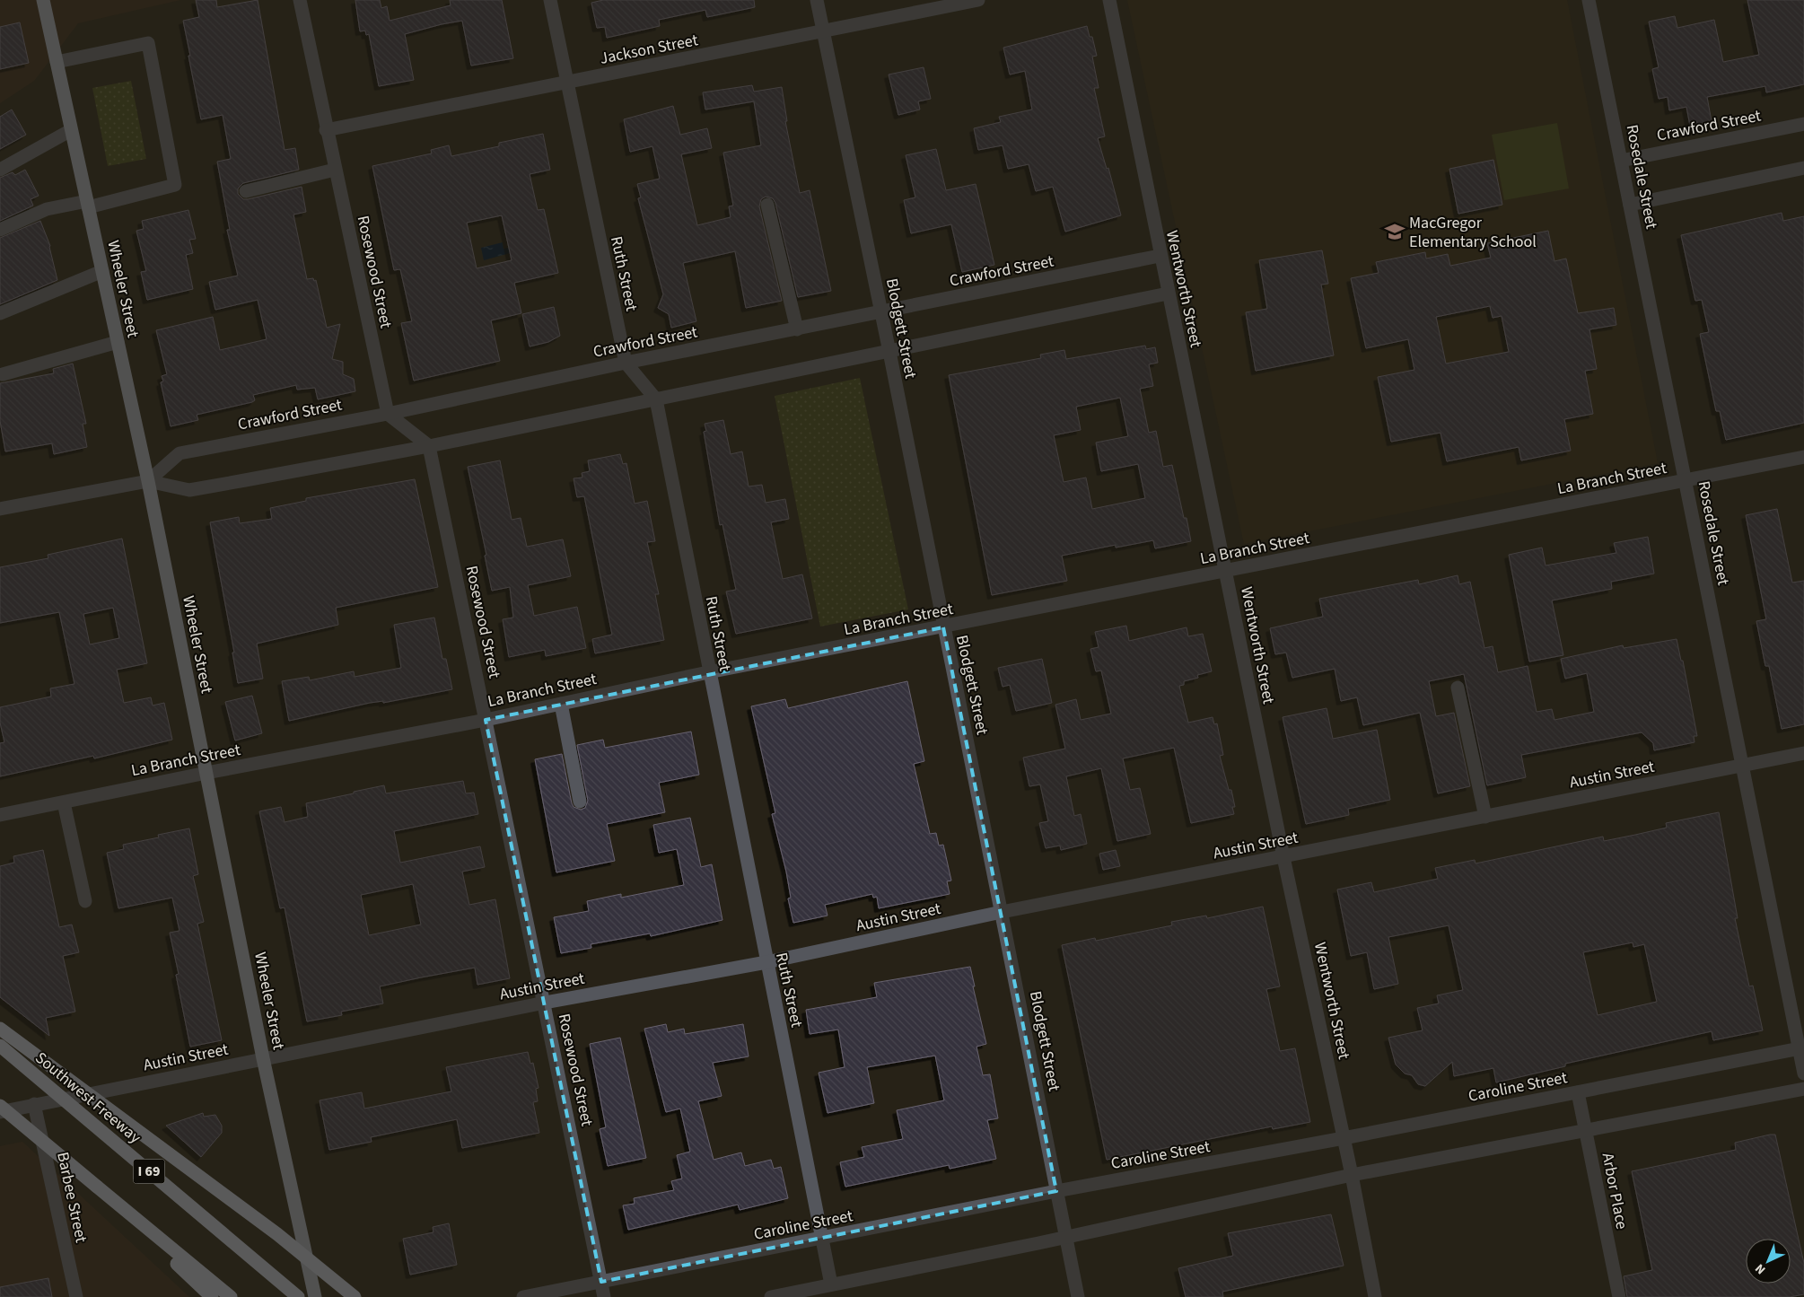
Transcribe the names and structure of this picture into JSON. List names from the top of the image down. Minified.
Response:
{"streets":{"highway":["Southwest Freeway","I 69"],"main road":["Wheeler Street"],"street":["Jackson Street","Crawford Street","Rosedale Street","Rosewood Street","Ruth Street","Wentworth Street","Blodgett Street","La Branch Street","Austin Street","Caroline Street","Arbor Place","Barbee Street"]},"crossings":[["Jackson Street","Rosewood Street"],["Jackson Street","Ruth Street"],["Jackson Street","Blodgett Street"],["Crawford Street","Rosedale Street"],["Crawford Street","Rosewood Street"],["Crawford Street","Ruth Street"],["Crawford Street","Wheeler Street"],["Crawford Street","Wentworth Street"],["Crawford Street","Blodgett Street"],["Rosedale Street","La Branch Street"],["Rosedale Street","Austin Street"],["Rosedale Street","Caroline Street"],["Rosewood Street","La Branch Street"],["Rosewood Street","Austin Street"],["Rosewood Street","Caroline Street"],["Ruth Street","La Branch Street"],["Ruth Street","Austin Street"],["Ruth Street","Caroline Street"],["Wheeler Street","La Branch Street"],["Wheeler Street","Austin Street"],["Wentworth Street","La Branch Street"],["Wentworth Street","Austin Street"],["Wentworth Street","Caroline Street"],["Blodgett Street","La Branch Street"],["Blodgett Street","Austin Street"],["Blodgett Street","Caroline Street"],["Austin Street","Barbee Street"],["Caroline Street","Arbor Place"]],"places":{"school or university":["MacGregor Elementary School"]},"north":"bottom left"}
